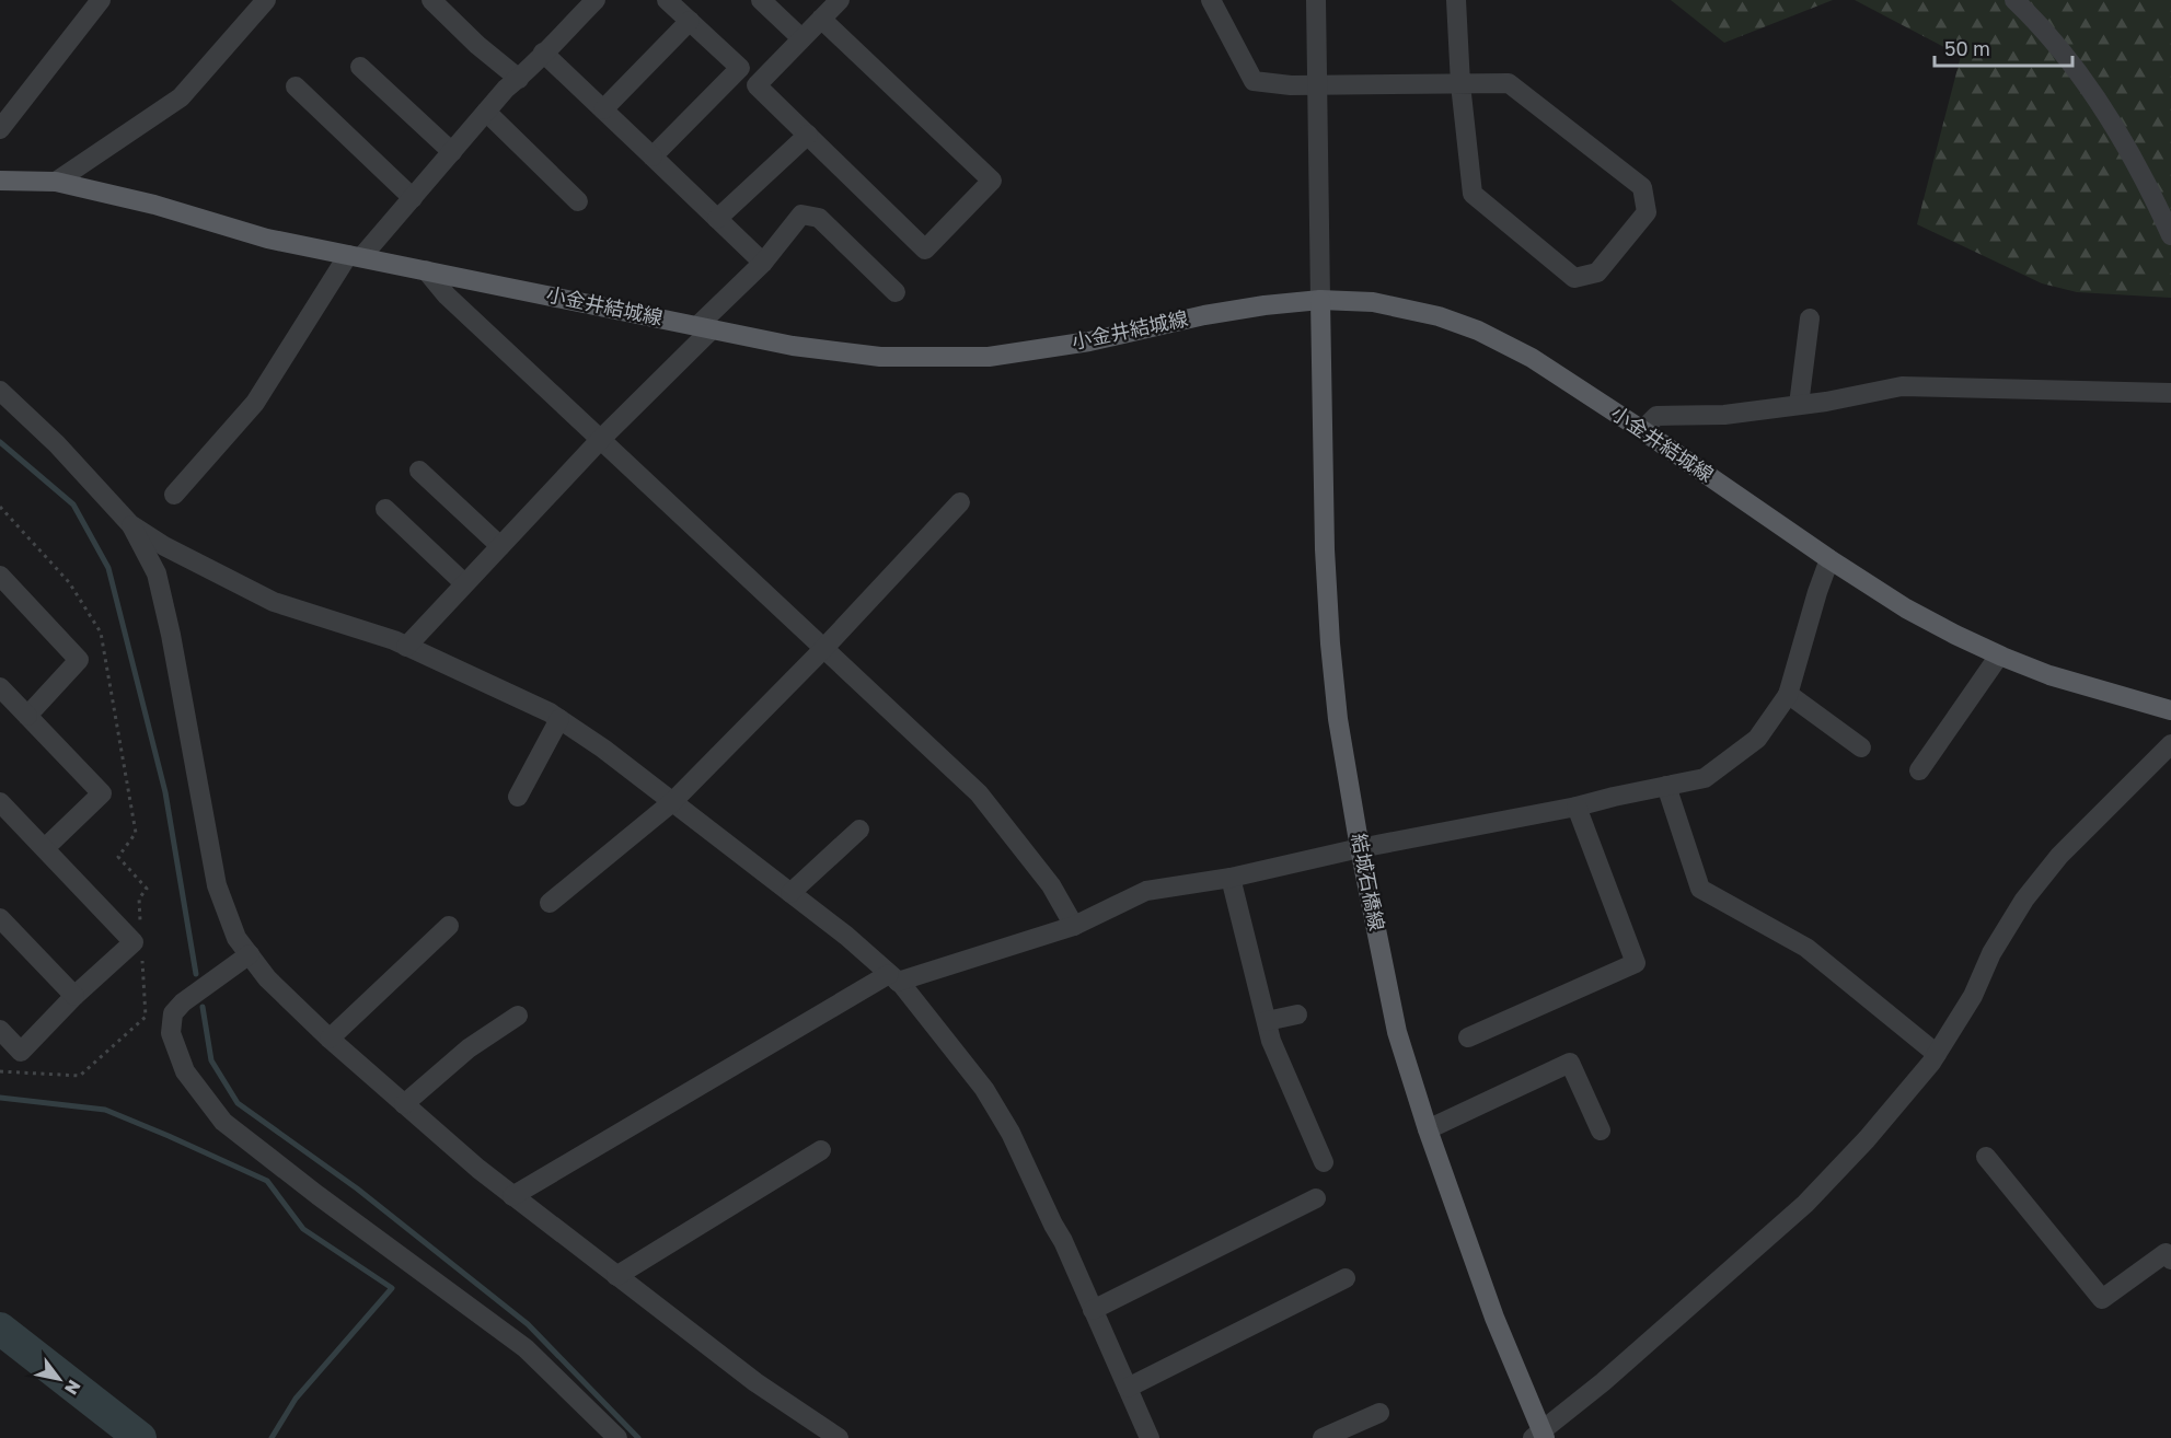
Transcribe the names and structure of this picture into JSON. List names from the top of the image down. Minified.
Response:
{"streets":{"main road":["小金井結城線","結城石橋線"]},"crossings":[["小金井結城線","結城石橋線"]],"scale_bar":"50 m","north":"bottom right"}
